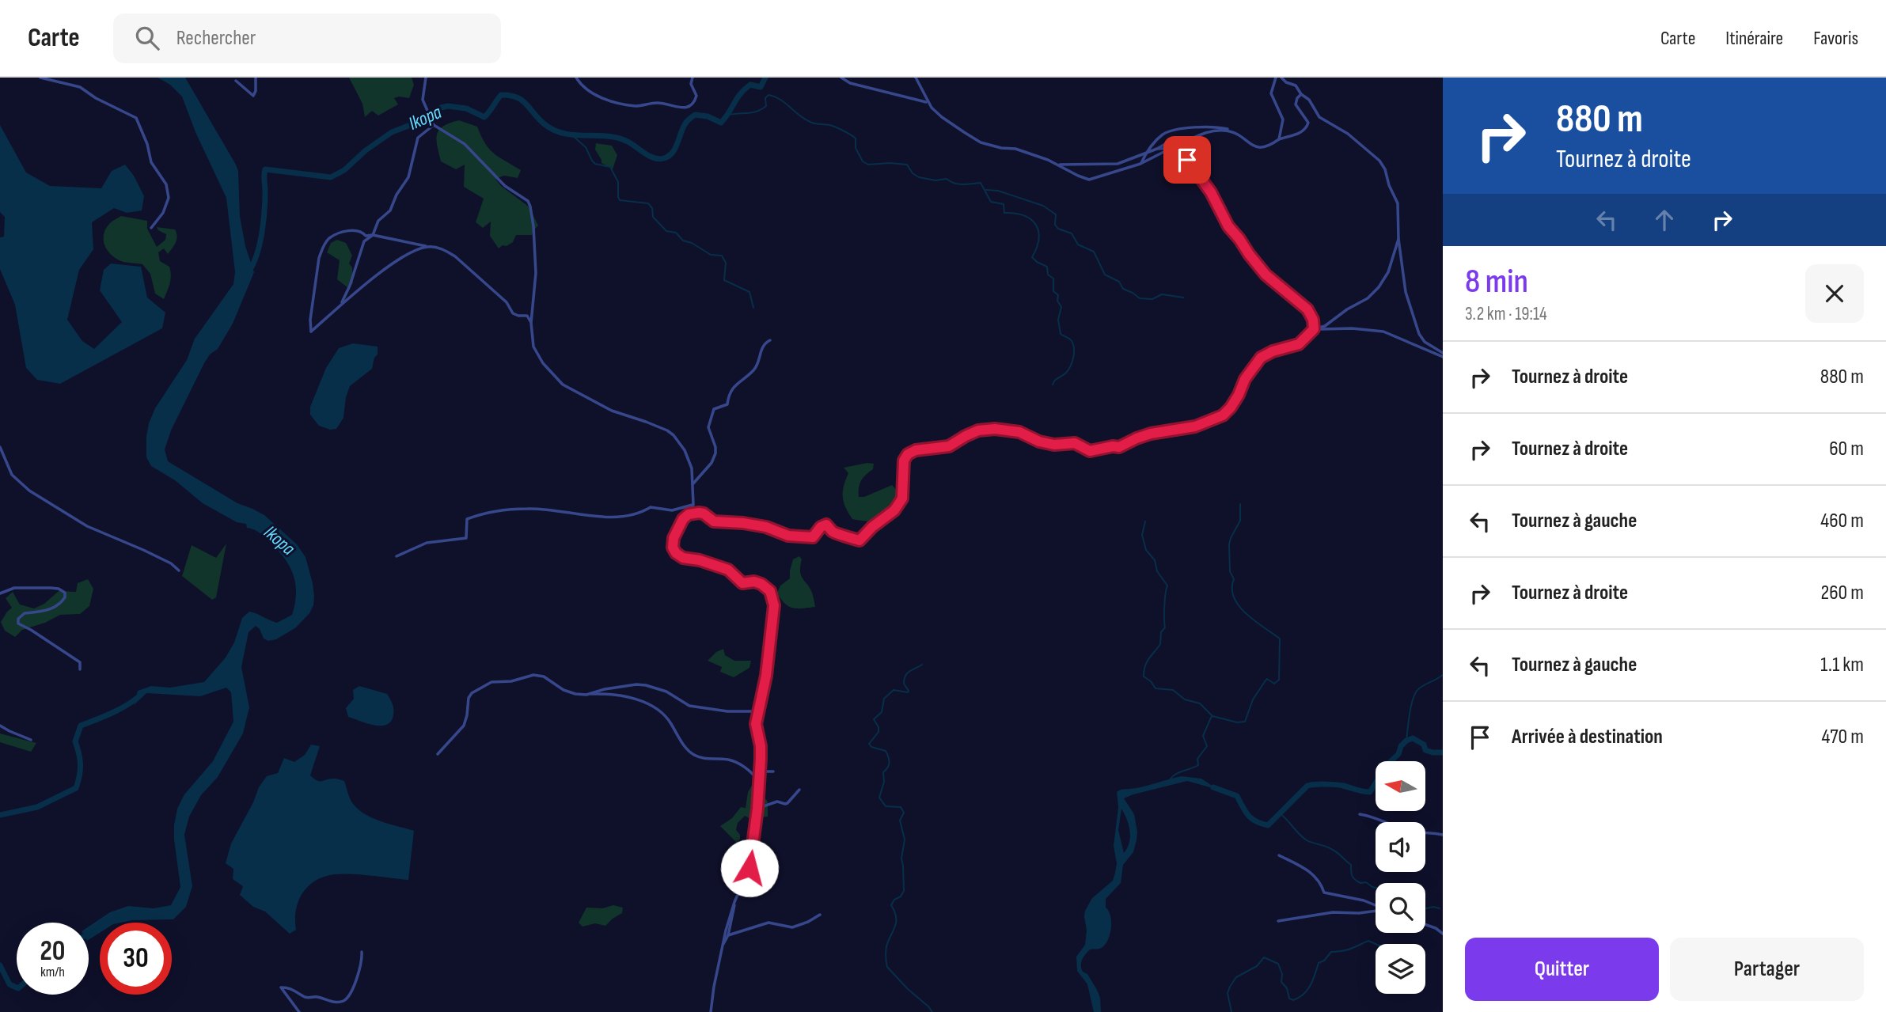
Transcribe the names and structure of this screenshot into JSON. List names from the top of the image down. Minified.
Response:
{"water":["Ikopa"],"north":"left","page":{"header":"Carte","search":"Rechercher","nav":["Carte","Itinéraire","Favoris"],"turn":["880 m","Tournez à droite"],"heading":["8 min","3.2 km · 19:14"],"list":[{"name":"Tournez à droite","value":"880 m"},{"name":"Tournez à droite","value":"60 m"},{"name":"Tournez à gauche","value":"460 m"},{"name":"Tournez à droite","value":"260 m"},{"name":"Tournez à gauche","value":"1.1 km"},{"name":"Arrivée à destination","value":"470 m"}],"speed":"20 km/h","limit":"30","buttons":["Quitter","Partager"]}}
